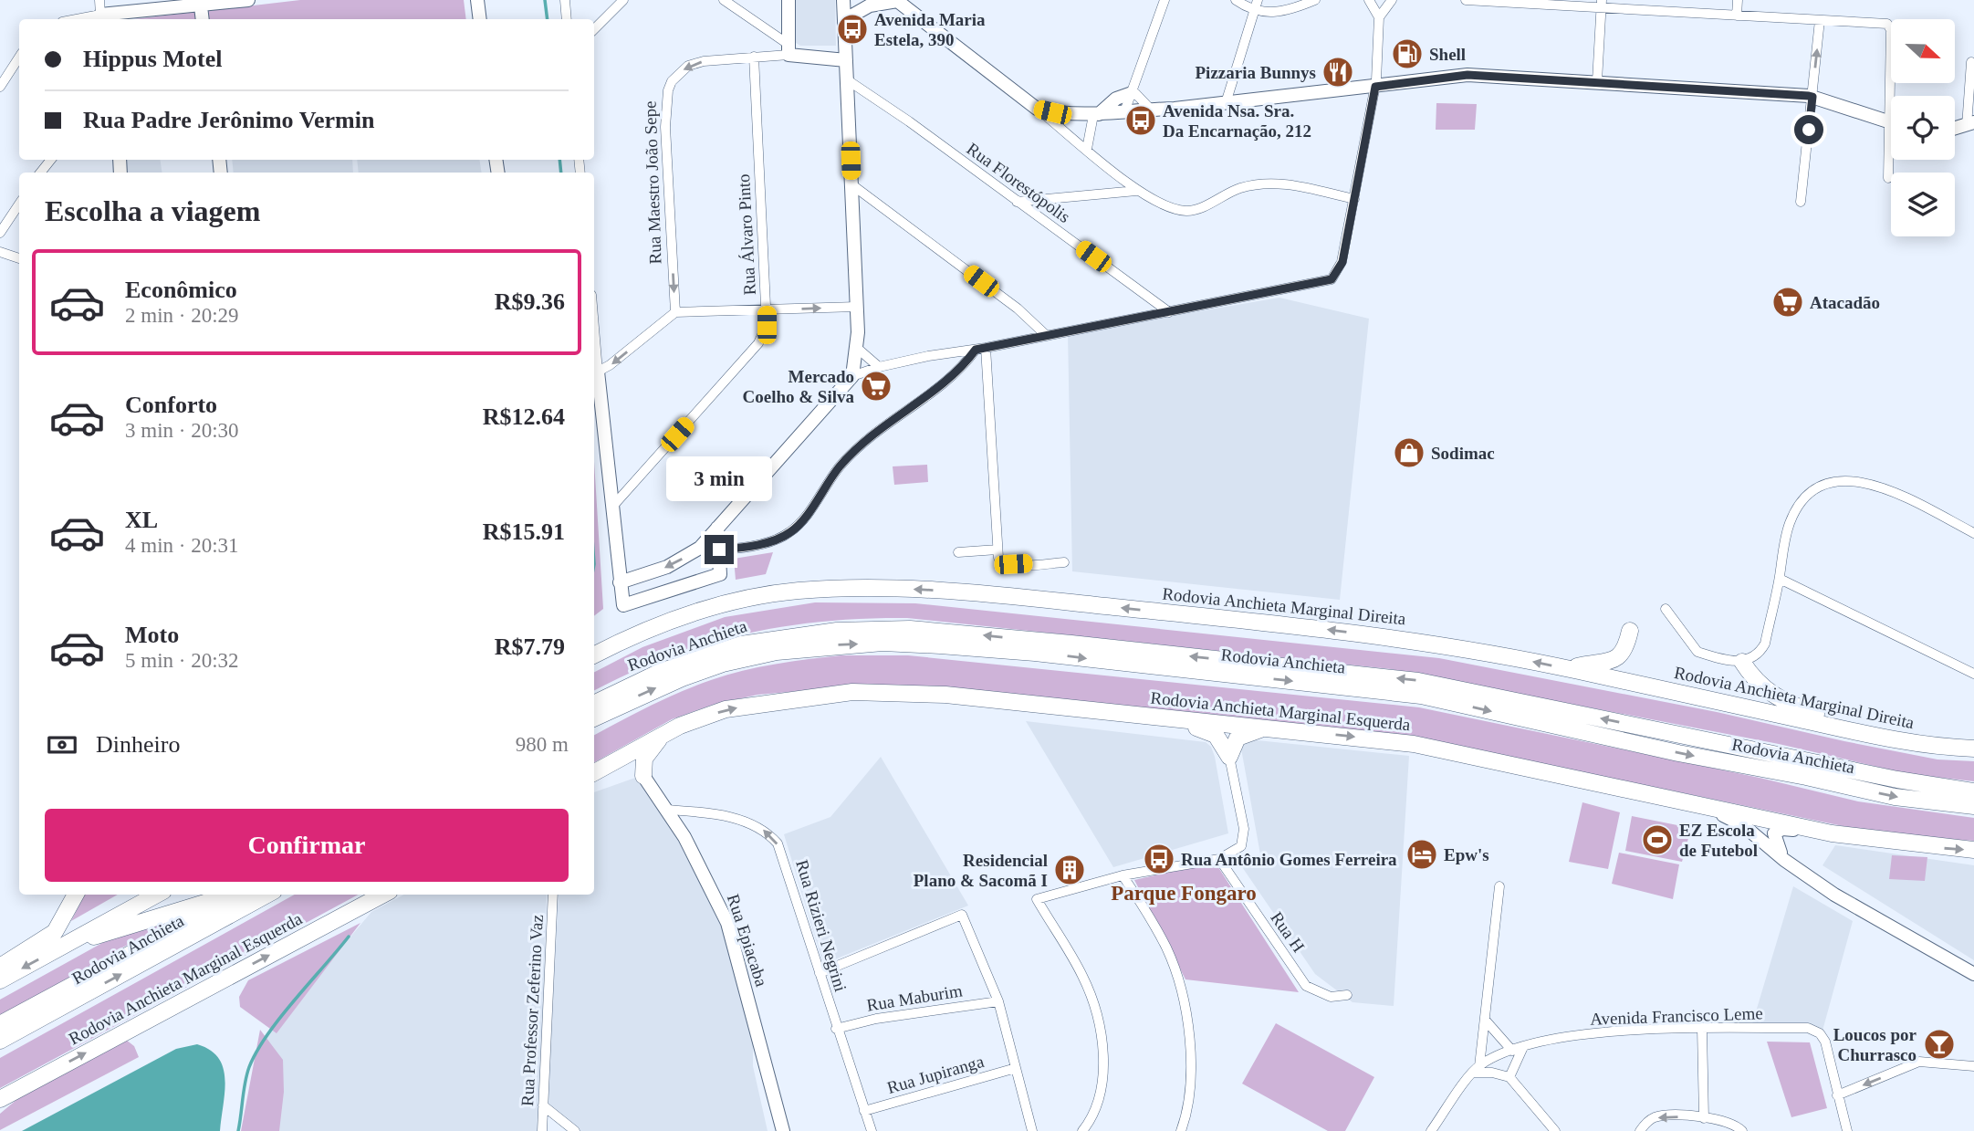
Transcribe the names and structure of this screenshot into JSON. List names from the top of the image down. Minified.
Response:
{"streets":{"highway":["Rodovia Anchieta Marginal Direita","Rodovia Anchieta","Rodovia Anchieta Marginal Esquerda"],"street":["Rua Maestro João Sepe","Rua Florestópolis","Rua Álvaro Pinto","Rua Rizieri Negrini","Rua H","Rua Epiacaba","Rua Maburim","Rua Professor Zeferino Vaz","Avenida Francisco Leme","Rua Jupiranga"]},"crossings":[["Rua Maestro João Sepe","Rua Álvaro Pinto"],["Rua Rizieri Negrini","Rua Epiacaba"],["Rua Rizieri Negrini","Rua Maburim"],["Rua Rizieri Negrini","Rua Jupiranga"]],"one_way":["Rua Maestro João Sepe","Rodovia Anchieta Marginal Direita","Rodovia Anchieta Marginal Esquerda","Rua Rizieri Negrini"],"districts":["Parque Fongaro"],"places":{"bus stop":["Avenida Maria Estela, 390","Avenida Nsa. Sra. Da Encarnação, 212","Rua Antônio Gomes Ferreira"],"fuel station":["Shell"],"restaurant":["Pizzaria Bunnys"],"supermarket":["Atacadão","Mercado Coelho & Silva"],"shop":["Sodimac"],"sports":["EZ Escola de Futebol"],"hotel":["Epw's"],"building":["Residencial Plano & Sacomã I"],"bar":["Loucos por Churrasco"]},"north":"right","page":{"banner":["Hippus Motel","Rua Padre Jerônimo Vermin"],"heading":"Escolha a viagem","list":[{"name":"Econômico","note":"2 min · 20:29","value":"R$9.36"},{"name":"Conforto","note":"3 min · 20:30","value":"R$12.64"},{"name":"XL","note":"4 min · 20:31","value":"R$15.91"},{"name":"Moto","note":"5 min · 20:32","value":"R$7.79"}],"bubble":"3 min","pay":["Dinheiro","980 m"],"buttons":"Confirmar"}}
